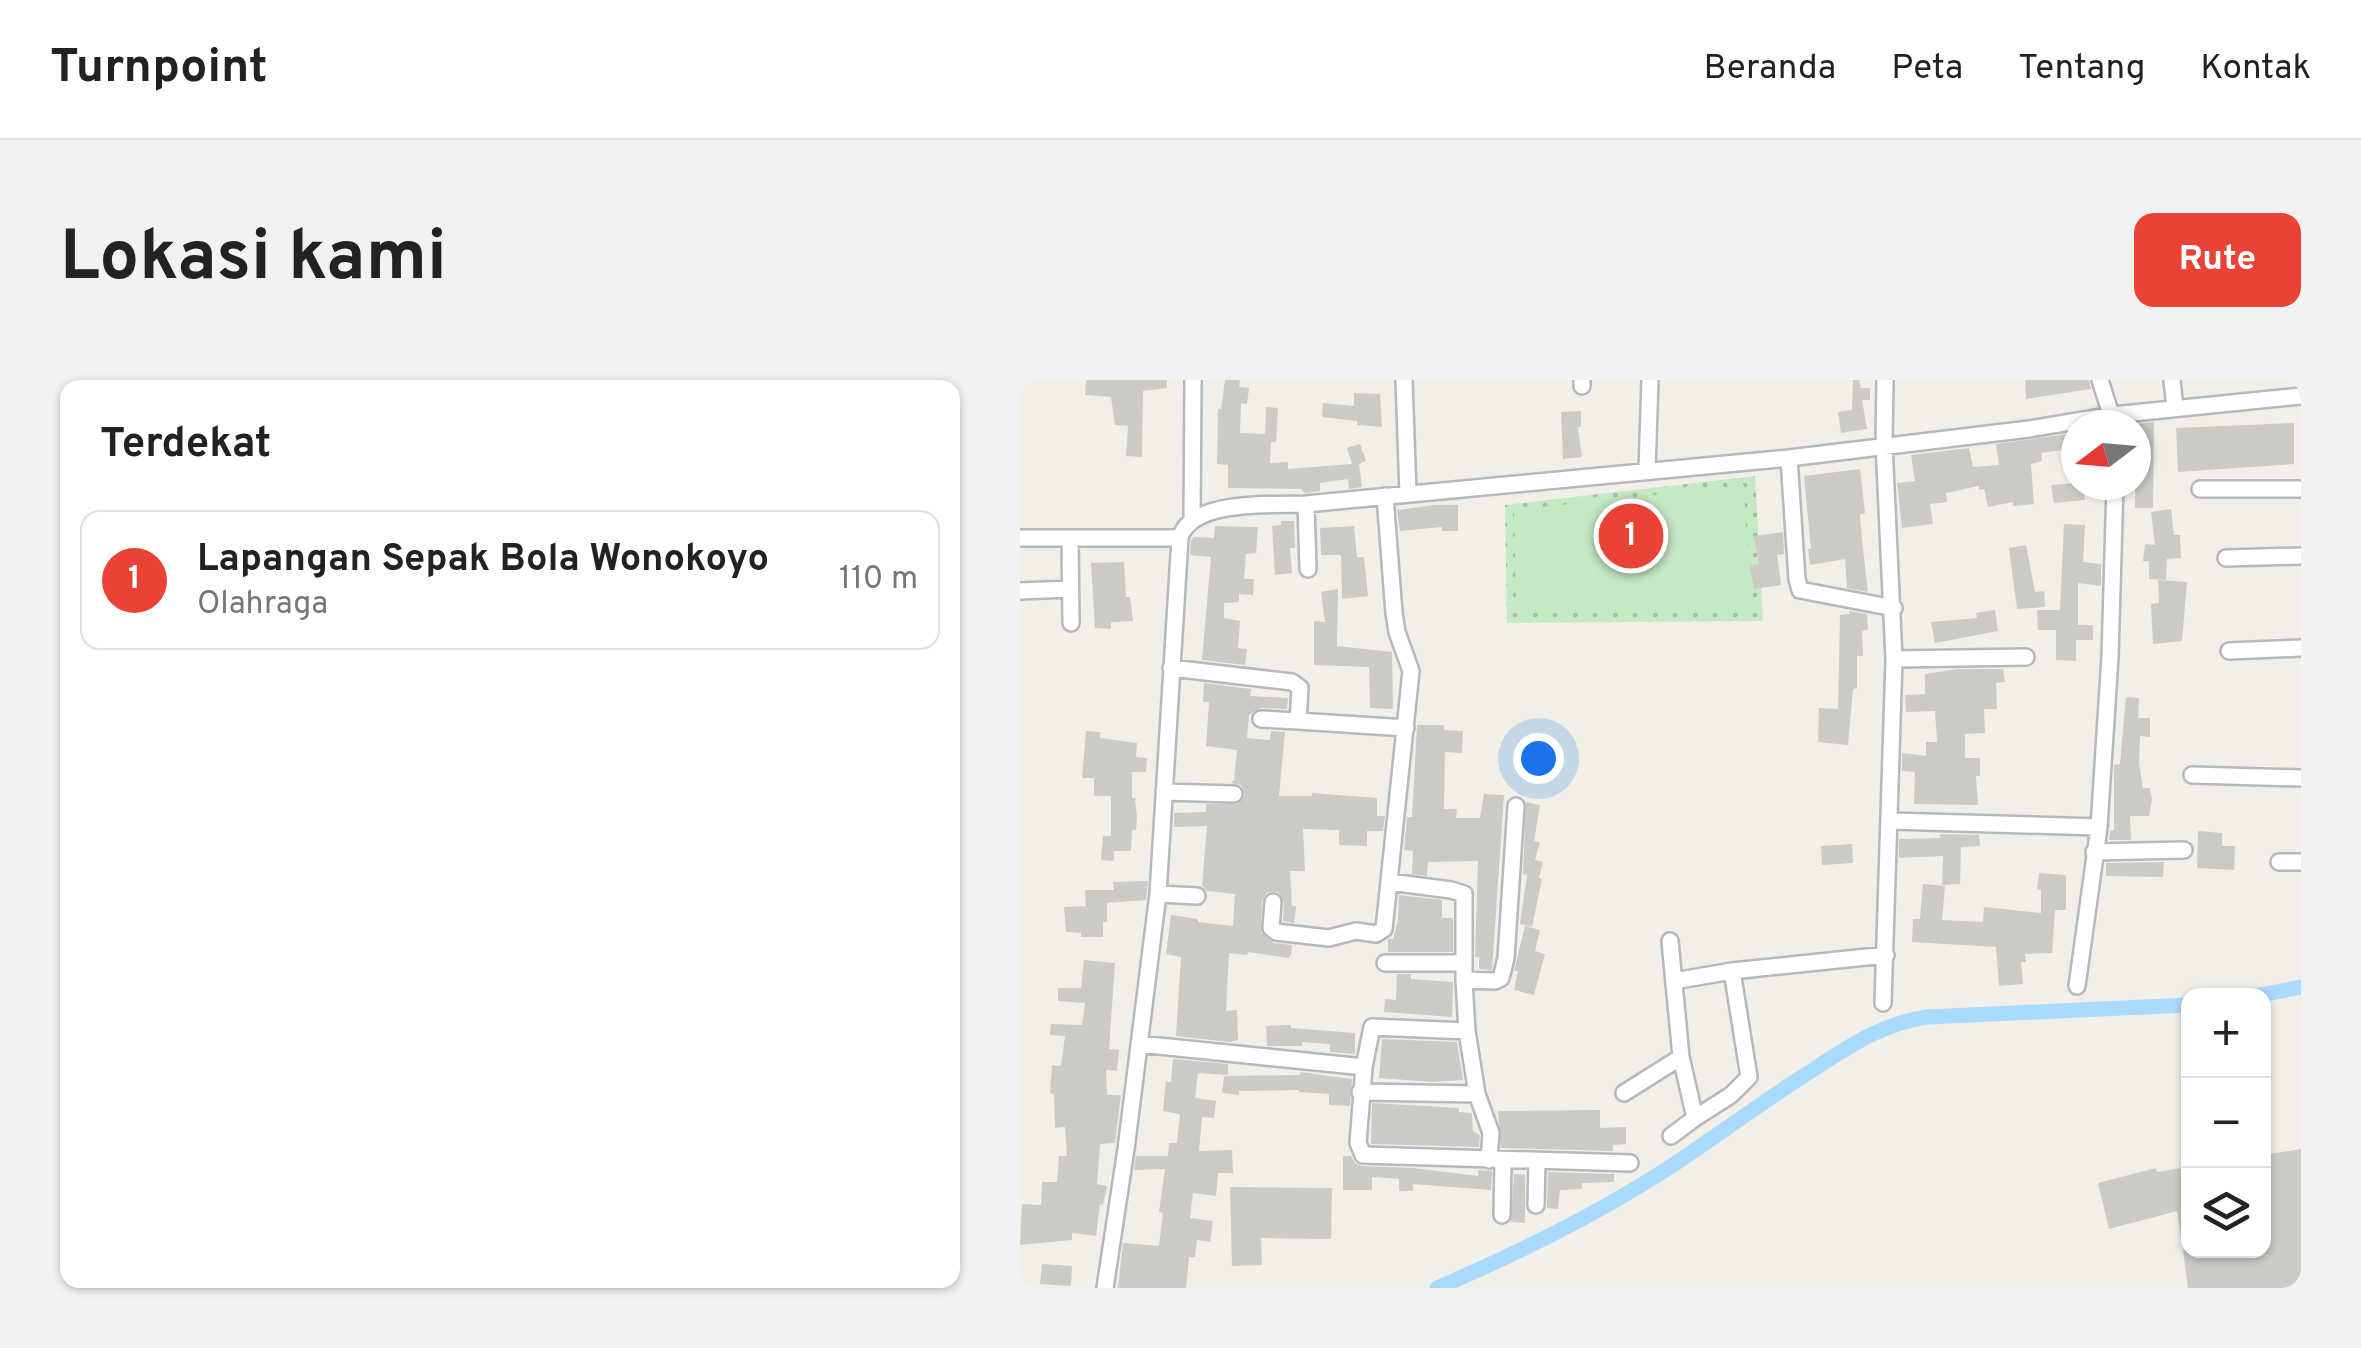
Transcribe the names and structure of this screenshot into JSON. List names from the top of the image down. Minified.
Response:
{"north":"left","page":{"header":"Turnpoint","nav":["Beranda","Peta","Tentang","Kontak"],"buttons":"Rute","title":"Lokasi kami","heading":"Terdekat","pins":"1","list":[{"mark":"1","name":"Lapangan Sepak Bola Wonokoyo","note":"Olahraga","value":"110 m"}],"map_buttons":["+","−"]}}
